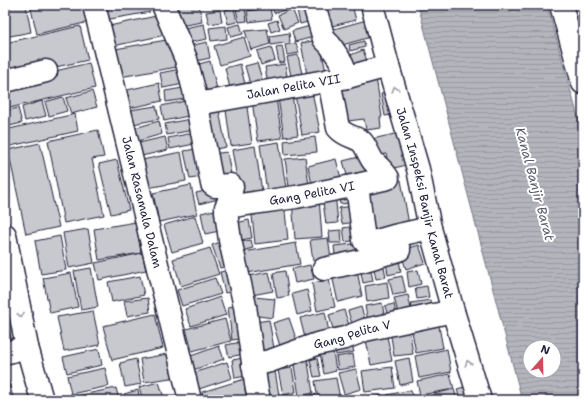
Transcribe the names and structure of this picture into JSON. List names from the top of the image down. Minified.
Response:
{"streets":{"street":["Jalan Pelita VII","Gang Pelita VI","Jalan Rasamala Dalam","Jalan Inspeksi Banjir Kanal Barat","Gang Pelita V"]},"crossings":[["Jalan Pelita VII","Jalan Inspeksi Banjir Kanal Barat"],["Gang Pelita VI","Jalan Inspeksi Banjir Kanal Barat"],["Jalan Inspeksi Banjir Kanal Barat","Gang Pelita V"]],"water":["Kanal Banjir Barat"],"north":"top"}
